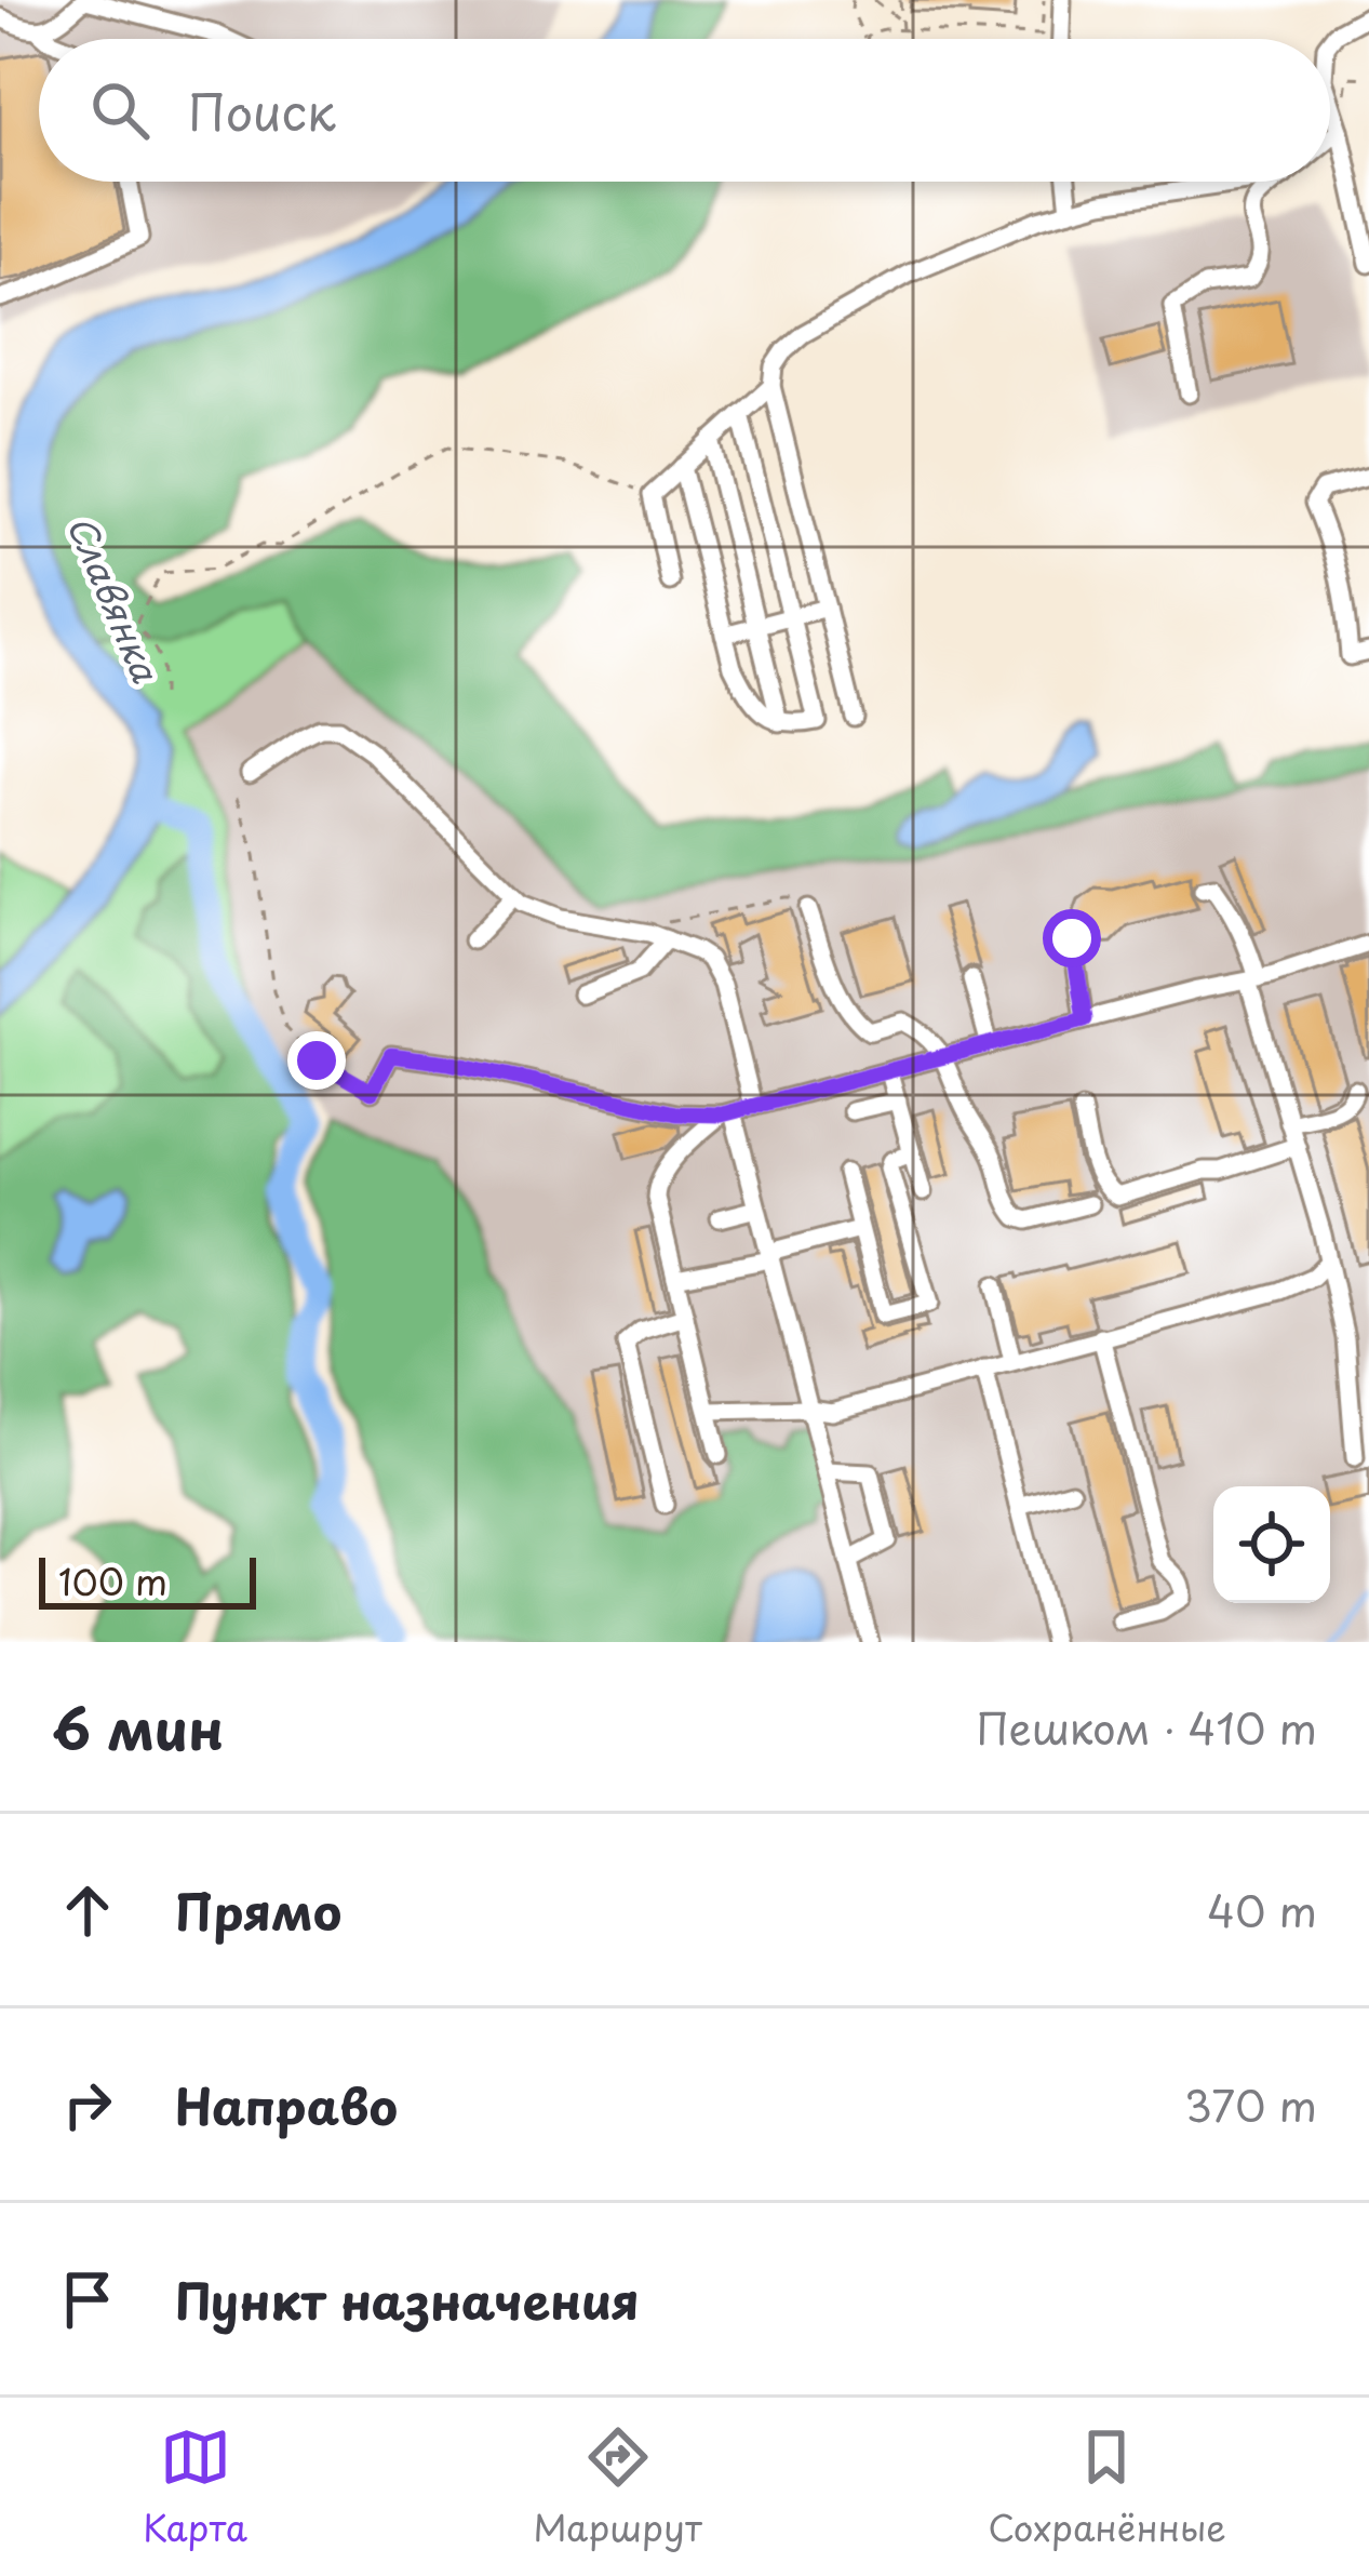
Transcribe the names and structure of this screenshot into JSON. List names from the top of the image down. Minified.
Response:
{"water":["Славянка"],"scale_bar":"100 m","page":{"search":"Поиск","scale":"100 m","heading":["6 мин","Пешком · 410 m"],"list":[["Прямо","40 m"],["Направо","370 m"],"Пункт назначения"],"nav":["Карта","Маршрут","Сохранённые"]}}
